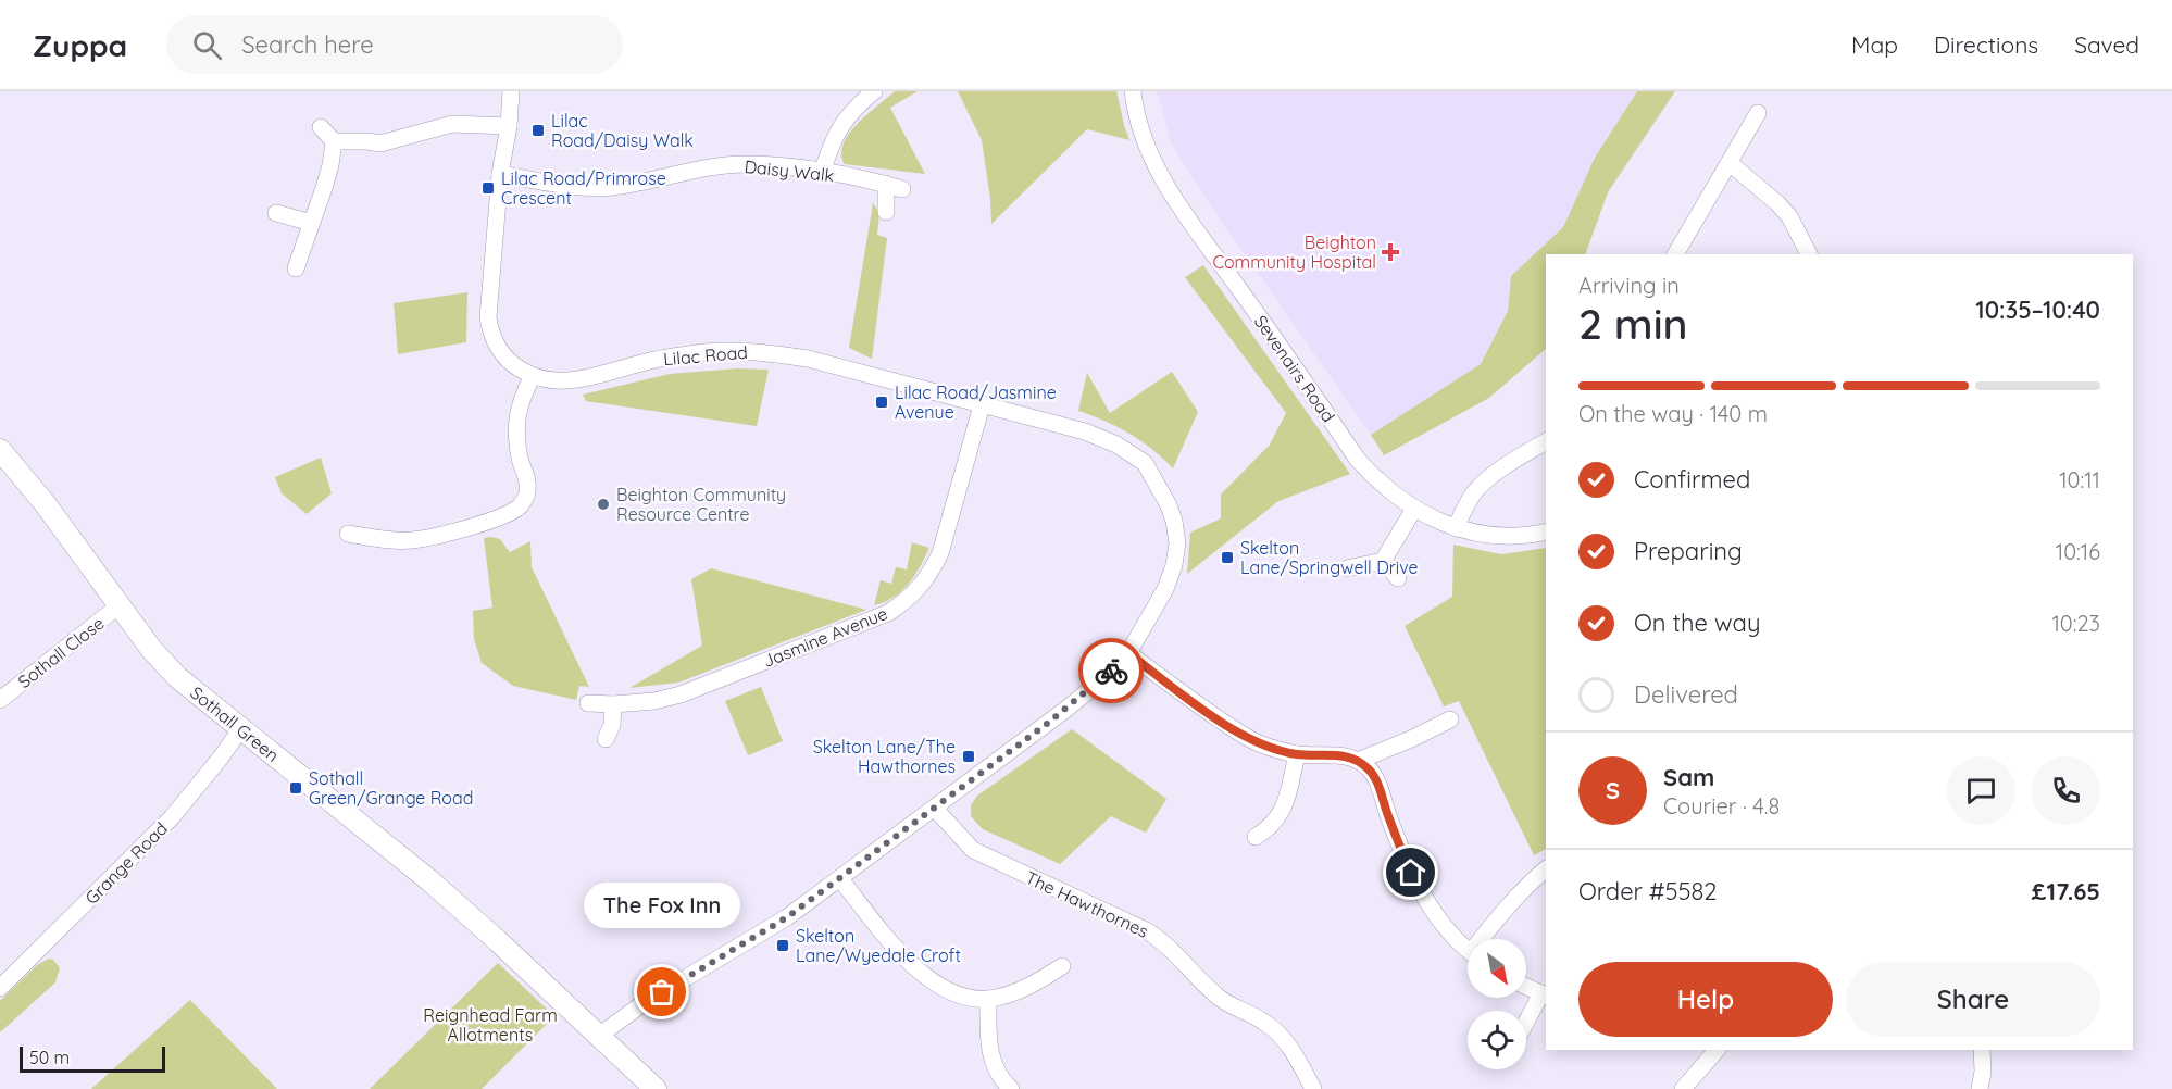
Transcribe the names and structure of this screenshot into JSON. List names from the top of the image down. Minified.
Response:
{"streets":{"street":["Daisy Walk","Lilac Road","Sevenairs Road","Jasmine Avenue","Sothall Close","Sothall Green","Grange Road","The Hawthornes"]},"crossings":[["Lilac Road","Jasmine Avenue"],["Sothall Close","Sothall Green"],["Sothall Green","Grange Road"]],"parks":["Reignhead Farm Allotments"],"places":{"transit":["Lilac Road/Daisy Walk","Lilac Road/Primrose Crescent","Lilac Road/Jasmine Avenue","Skelton Lane/Springwell Drive","Skelton Lane/The Hawthornes","Sothall Green/Grange Road","Skelton Lane/Wyedale Croft"],"health":["Beighton Community Hospital"],"other":["Beighton Community Resource Centre","The Fox Inn"]},"scale_bar":"50 m","north":"bottom right","page":{"header":"Zuppa","search":"Search here","nav":["Map","Directions","Saved"],"heading":["2 min","Arriving in","10:35–10:40"],"panel":["Sam","Courier · 4.8","Order #5582","£17.65"],"bar":"On the way · 140 m","list":[["Confirmed","10:11"],["Preparing","10:16"],["On the way","10:23"],"Delivered"],"round":"S","bubble":"The Fox Inn","buttons":["Help","Share"],"scale":"50 m"}}
